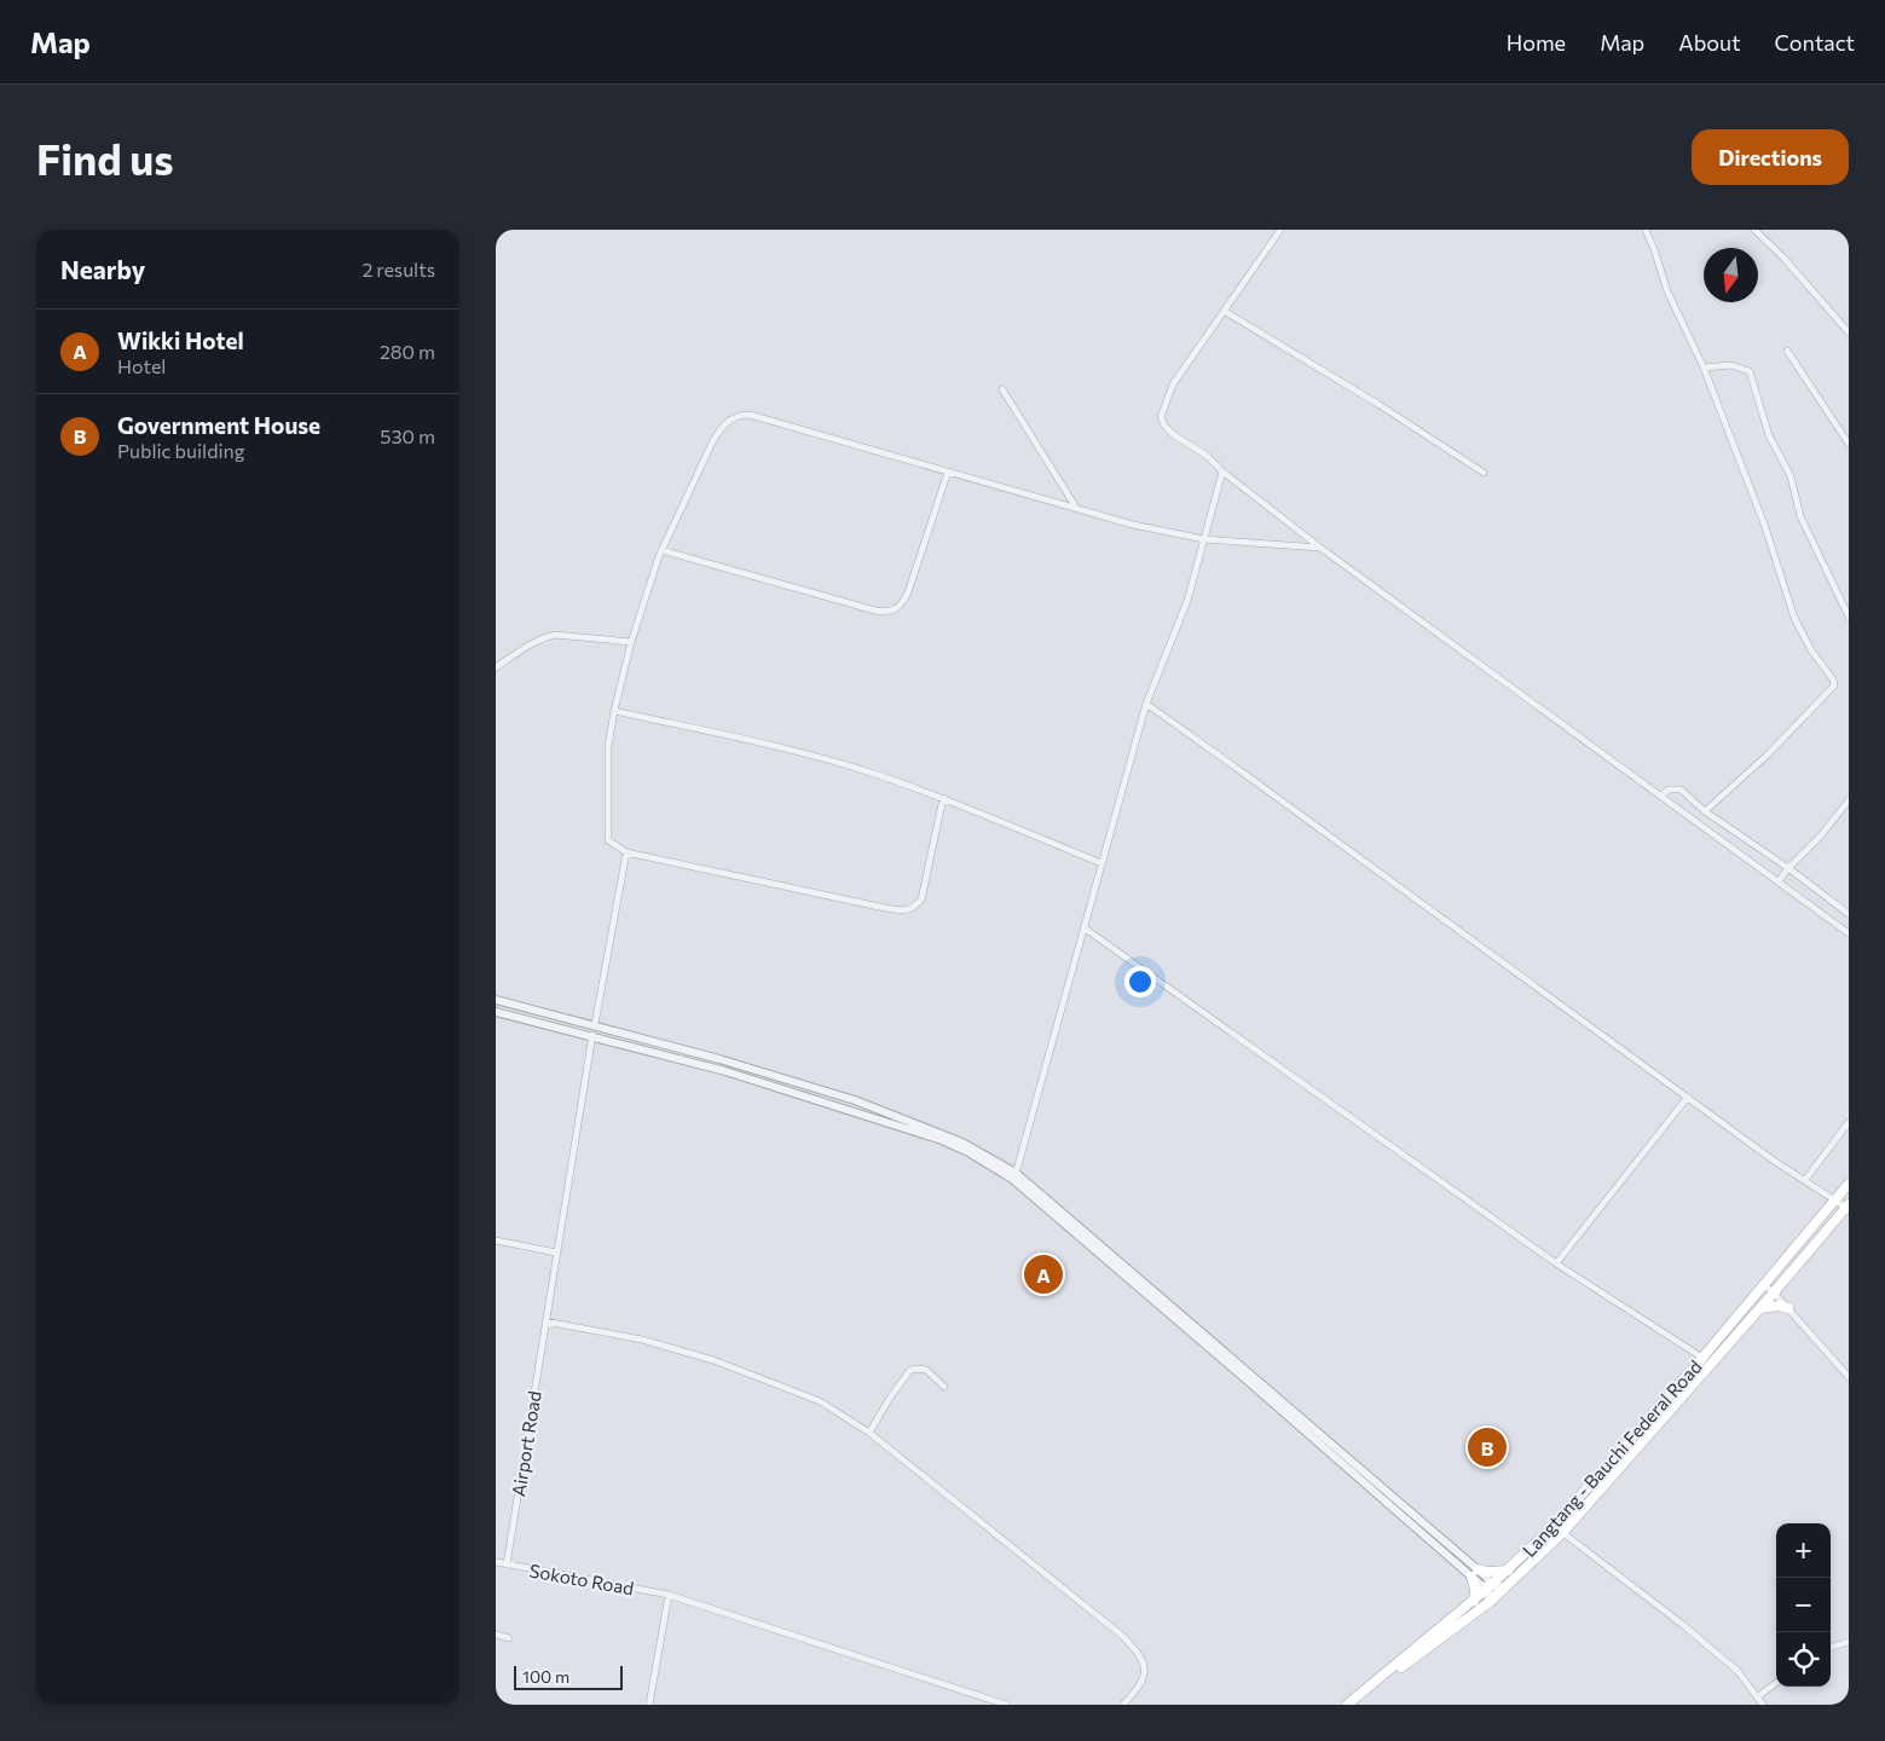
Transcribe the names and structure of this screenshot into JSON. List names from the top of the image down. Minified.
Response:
{"streets":{"main road":["Langtang - Bauchi Federal Road"],"street":["Airport Road","Sokoto Road"]},"crossings":[["Airport Road","Sokoto Road"]],"scale_bar":"100 m","north":"bottom","page":{"header":"Map","nav":["Home","Map","About","Contact"],"buttons":"Directions","title":"Find us","heading":["Nearby","2 results"],"list":[{"mark":"A","name":"Wikki Hotel","note":"Hotel","value":"280 m"},{"mark":"B","name":"Government House","note":"Public building","value":"530 m"}],"pins":["A","B"],"map_buttons":["+","−"],"scale":"100 m"}}
